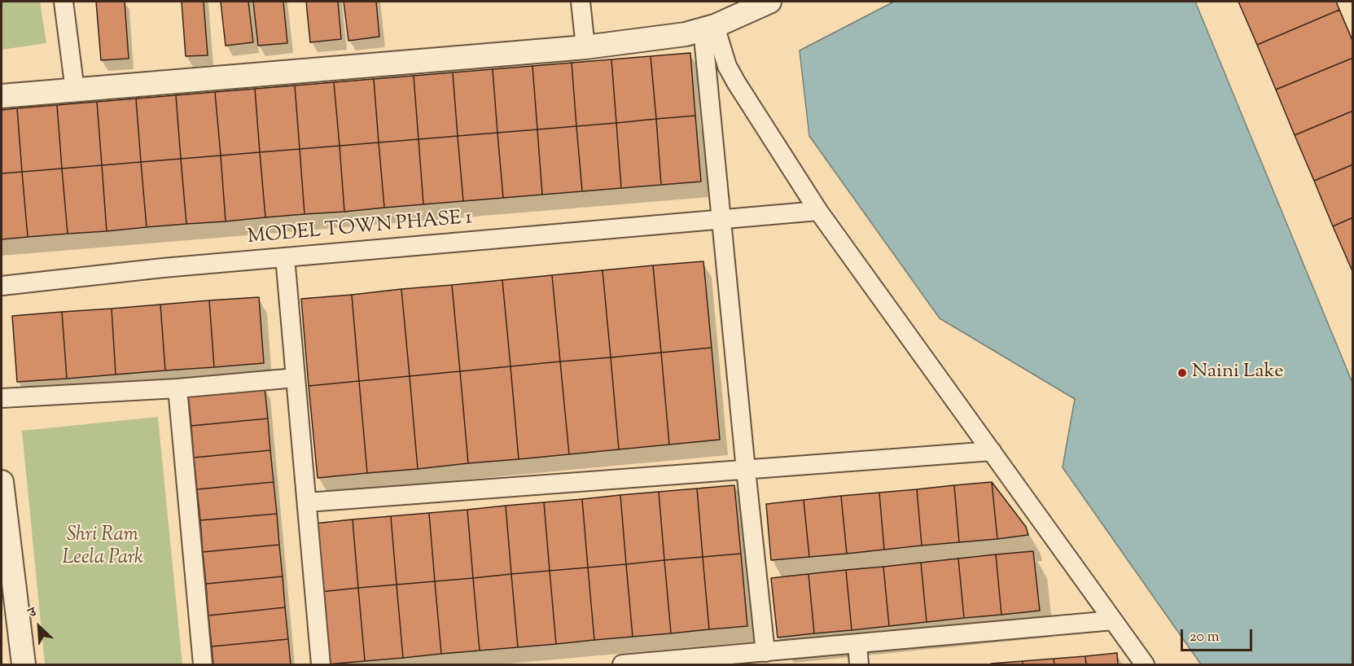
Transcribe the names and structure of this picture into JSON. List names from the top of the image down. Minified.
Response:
{"streets":{"street":["MODEL TOWN PHASE 1"]},"parks":["Shri Ram Leela Park"],"places":["Naini Lake"],"scale_bar":"20 m","north":"top left"}
